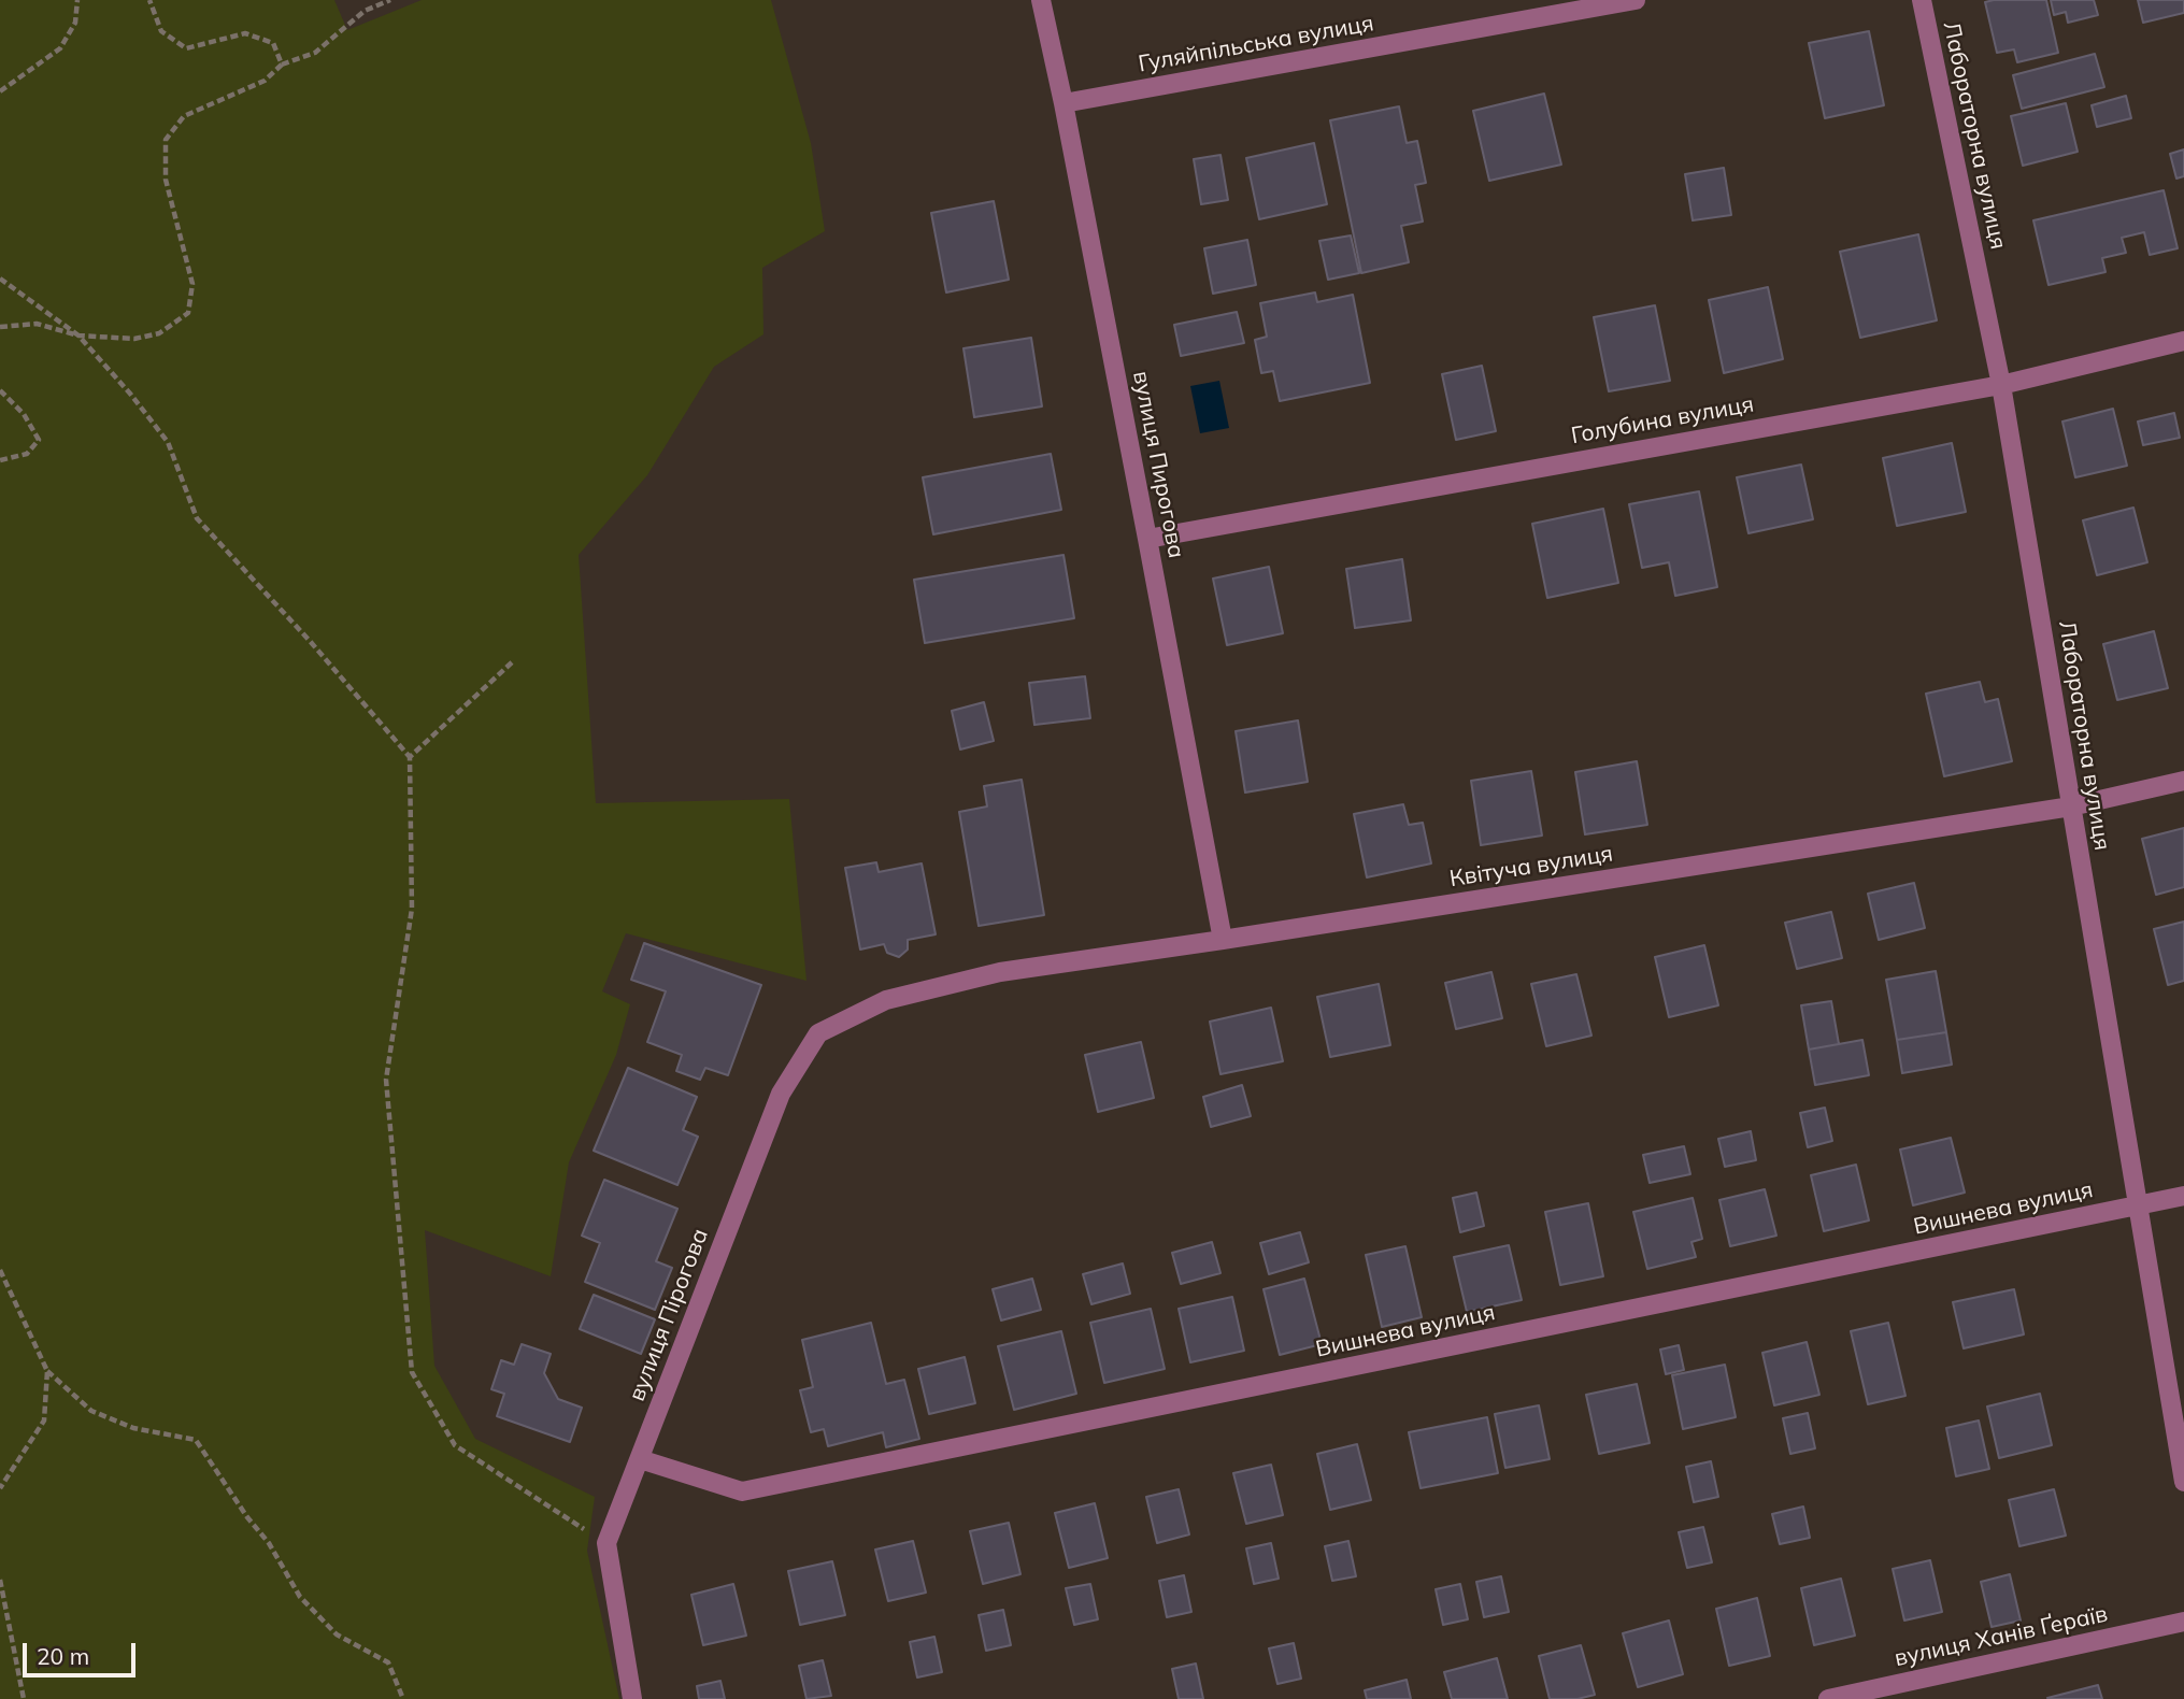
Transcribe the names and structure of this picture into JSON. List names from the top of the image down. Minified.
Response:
{"streets":{"street":["Гуляйпільська вулиця","Лабораторна вулиця","Голубина вулиця","вулиця Пирогова","Квітуча вулиця","Вишнева вулиця","вулиця Пірогова","вулиця Ханів Ґераїв"]},"crossings":[["Гуляйпільська вулиця","вулиця Пирогова"],["Лабораторна вулиця","Голубина вулиця"],["Лабораторна вулиця","Квітуча вулиця"],["Лабораторна вулиця","Вишнева вулиця"],["Голубина вулиця","вулиця Пирогова"],["вулиця Пирогова","Квітуча вулиця"],["Квітуча вулиця","вулиця Пірогова"],["Вишнева вулиця","вулиця Пірогова"]],"scale_bar":"20 m"}
